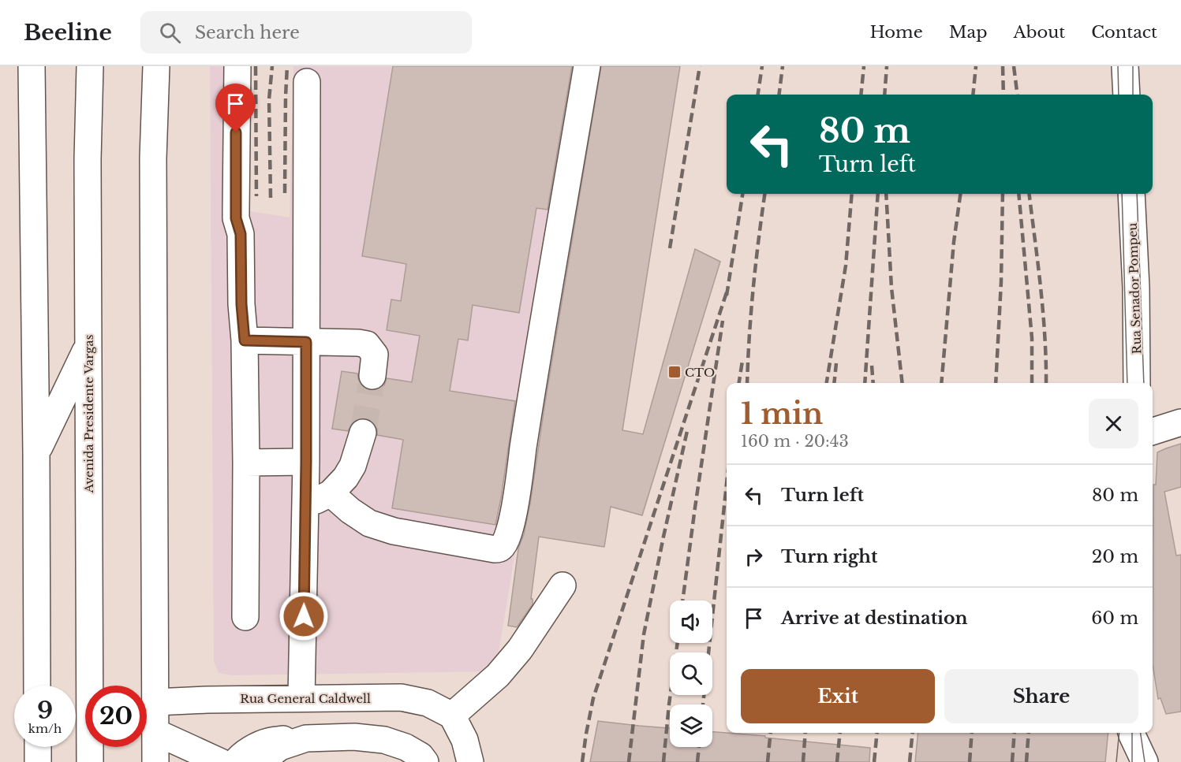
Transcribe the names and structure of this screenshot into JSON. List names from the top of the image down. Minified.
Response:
{"streets":{"main road":["Rua Senador Pompeu","Avenida Presidente Vargas","Rua General Caldwell"]},"places":{"transit":["CTO"]},"page":{"header":"Beeline","search":"Search here","nav":["Home","Map","About","Contact"],"turn":["80 m","Turn left"],"heading":["1 min","160 m · 20:43"],"list":[{"name":"Turn left","value":"80 m"},{"name":"Turn right","value":"20 m"},{"name":"Arrive at destination","value":"60 m"}],"buttons":["Exit","Share"],"speed":"9 km/h","limit":"20"}}
